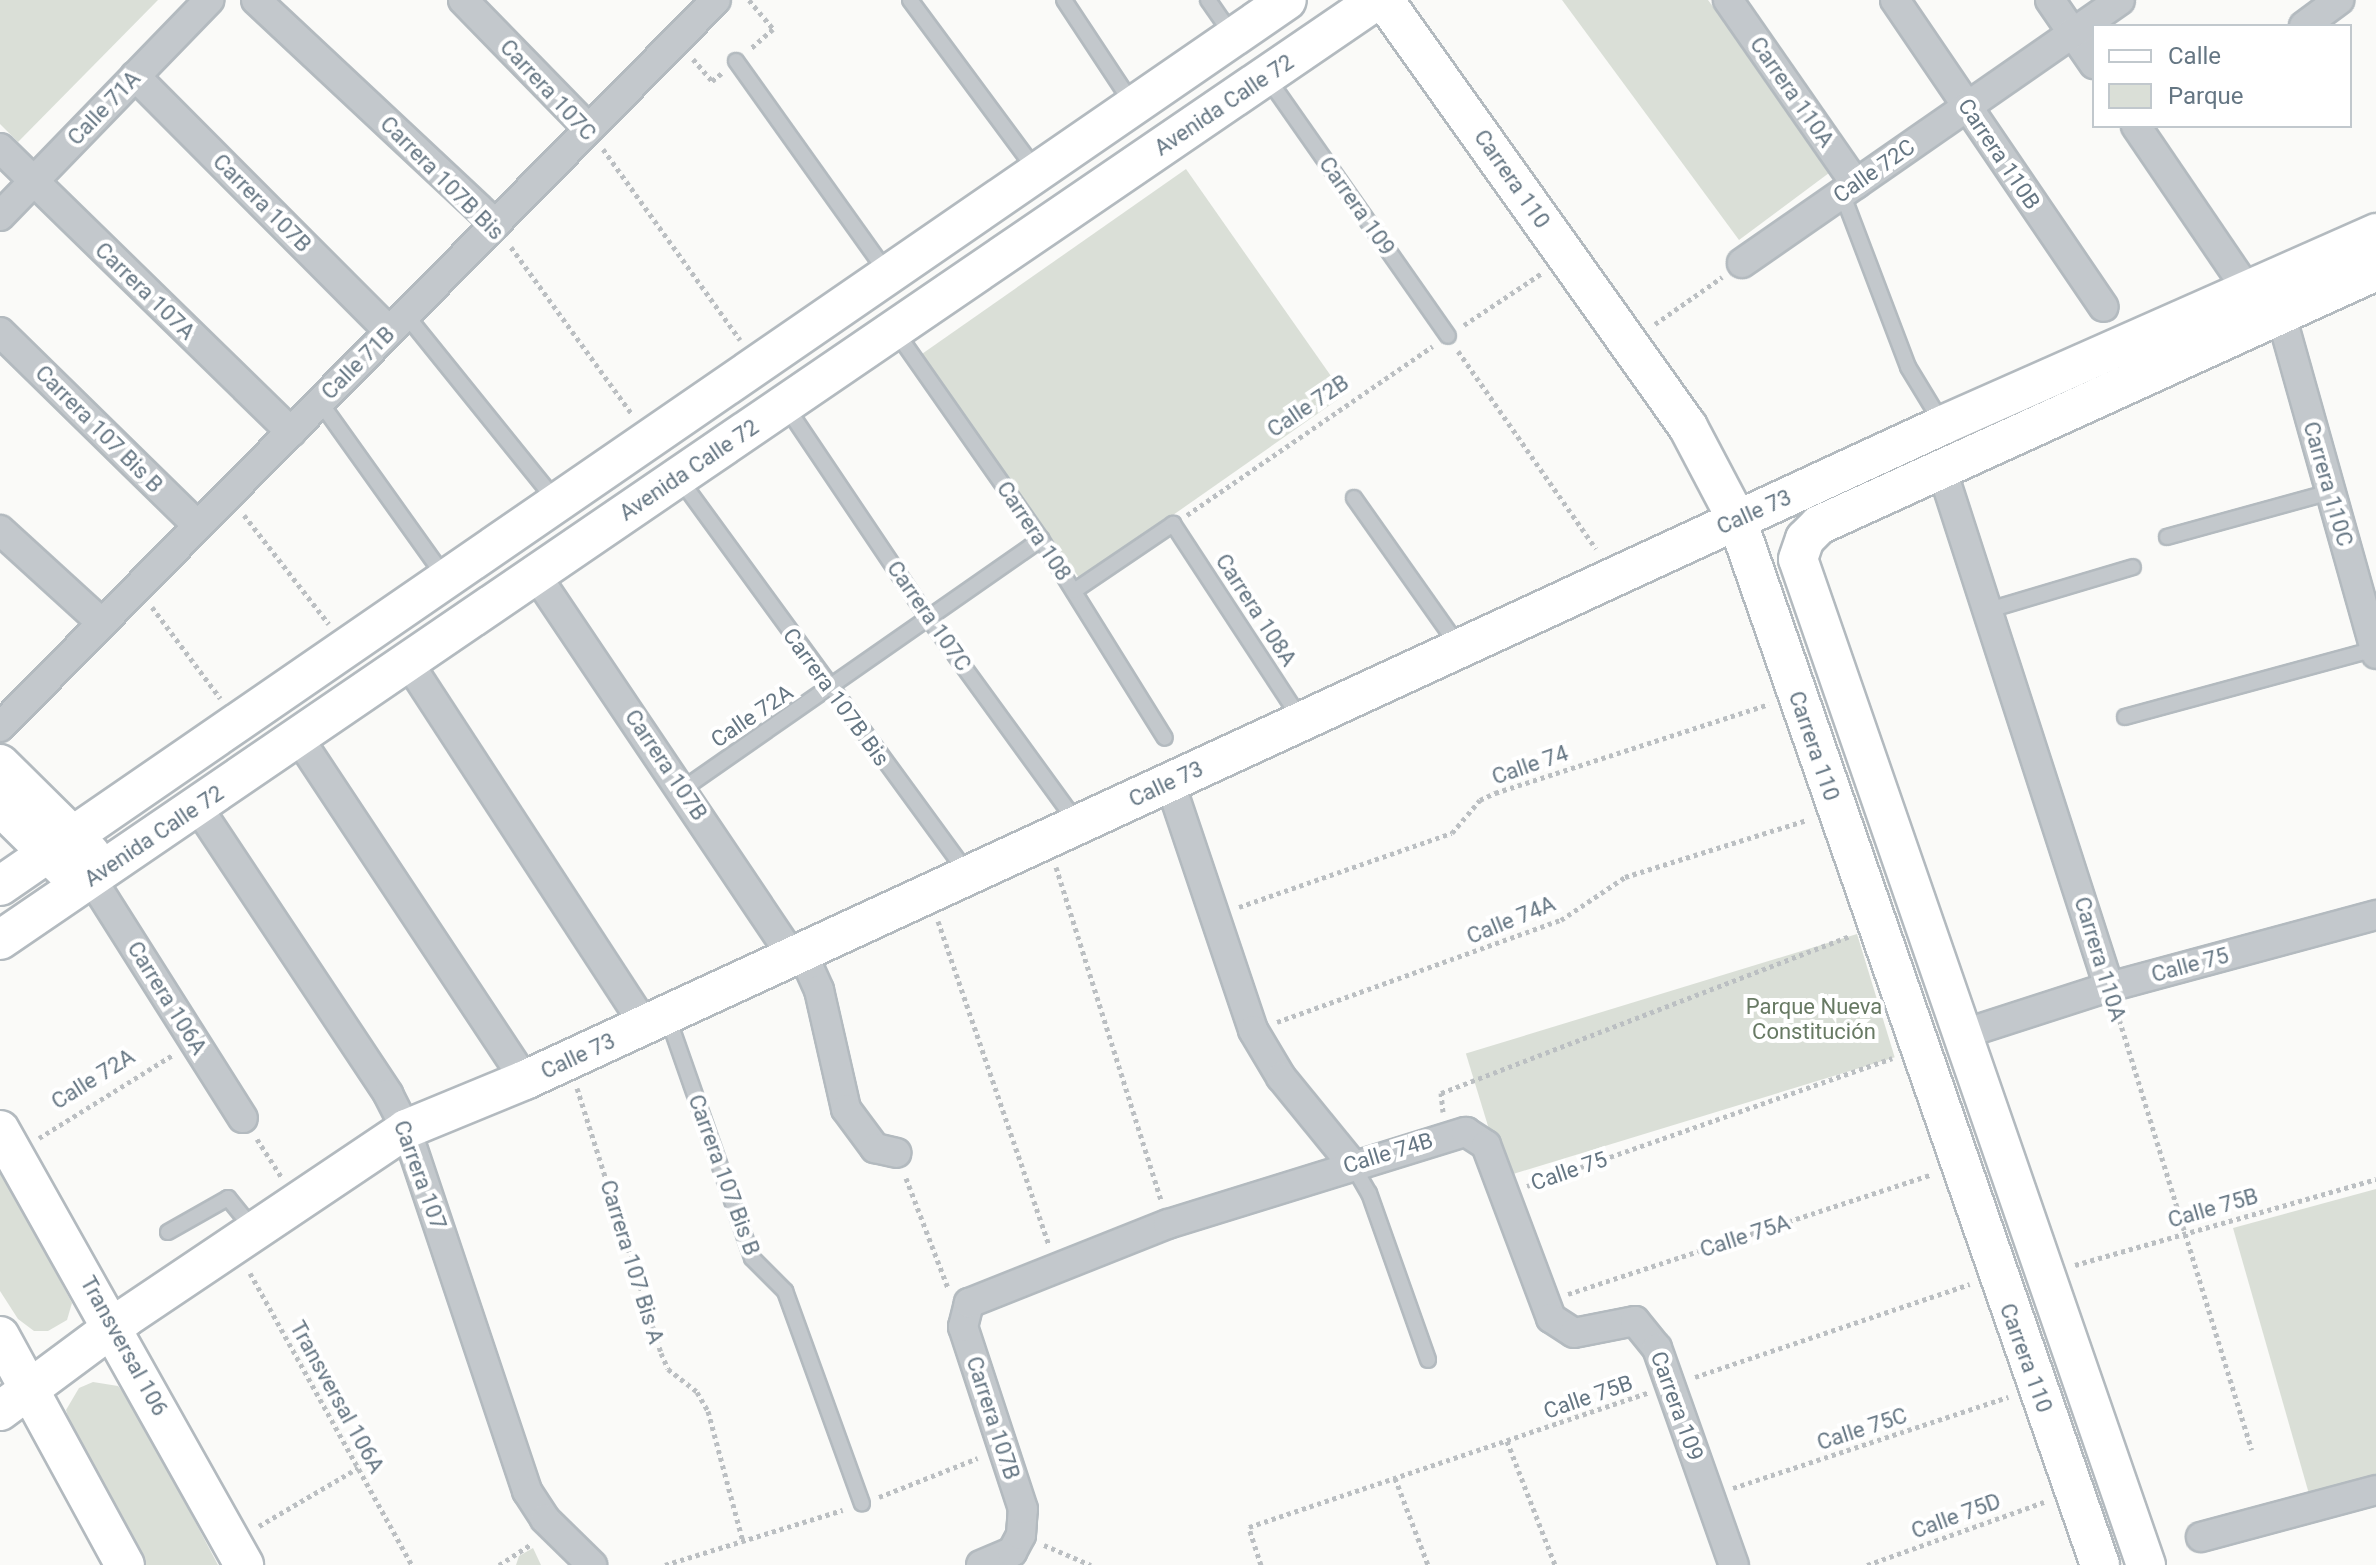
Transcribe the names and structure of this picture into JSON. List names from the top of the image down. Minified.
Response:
{"streets":{"main road":["Avenida Calle 72","Carrera 110","Calle 73","Carrera 106A","Transversal 106"],"street":["Carrera 107C","Carrera 110A","Calle 71A","Carrera 110B","Calle 72C","Carrera 107B Bis","Carrera 107B","Carrera 109","Carrera 107A","Calle 71B","Carrera 107 Bis B","Carrera 110C","Calle 75","Calle 74B","Carrera 107"],"lane":["Carrera 108","Carrera 108A","Calle 72A"],"path":["Calle 72B","Calle 74","Calle 74A","Calle 75B","Calle 75A","Carrera 107 Bis A","Transversal 106A","Calle 75C","Calle 75D"]},"crossings":[["Carrera 107C","Avenida Calle 72"],["Carrera 107C","Calle 71B"],["Carrera 107C","Calle 73"],["Carrera 107C","Calle 72A"],["Carrera 110A","Calle 72C"],["Carrera 110A","Calle 73"],["Carrera 110A","Calle 75"],["Carrera 110A","Calle 75B"],["Avenida Calle 72","Carrera 107B Bis"],["Avenida Calle 72","Carrera 107B"],["Avenida Calle 72","Carrera 109"],["Avenida Calle 72","Carrera 107 Bis B"],["Avenida Calle 72","Carrera 108"],["Avenida Calle 72","Carrera 106A"],["Avenida Calle 72","Carrera 107"],["Calle 71A","Carrera 107B"],["Calle 71A","Carrera 107A"],["Carrera 110B","Calle 72C"],["Carrera 107B Bis","Calle 71B"],["Carrera 107B Bis","Calle 73"],["Carrera 107B Bis","Calle 72A"],["Carrera 110","Calle 72B"],["Carrera 110","Calle 73"],["Carrera 110","Calle 75"],["Carrera 107B","Calle 71B"],["Carrera 107B","Calle 73"],["Carrera 107B","Calle 72A"],["Carrera 107B","Calle 74B"],["Carrera 109","Calle 72B"],["Carrera 109","Calle 75"],["Carrera 109","Calle 74B"],["Carrera 109","Calle 75B"],["Carrera 109","Calle 75A"],["Carrera 109","Calle 75C"],["Carrera 107A","Calle 71B"],["Calle 71B","Carrera 107 Bis B"],["Calle 72B","Carrera 108A"],["Carrera 107 Bis B","Calle 73"],["Carrera 110C","Calle 73"],["Calle 73","Carrera 108A"],["Calle 73","Carrera 107"],["Calle 73","Carrera 107 Bis A"],["Calle 73","Transversal 106"],["Calle 73","Transversal 106A"],["Carrera 108","Calle 72A"],["Calle 72A","Carrera 106A"],["Calle 72A","Transversal 106"]],"parks":["Parque Nueva Constitución"],"legend":["Calle","Parque"]}
